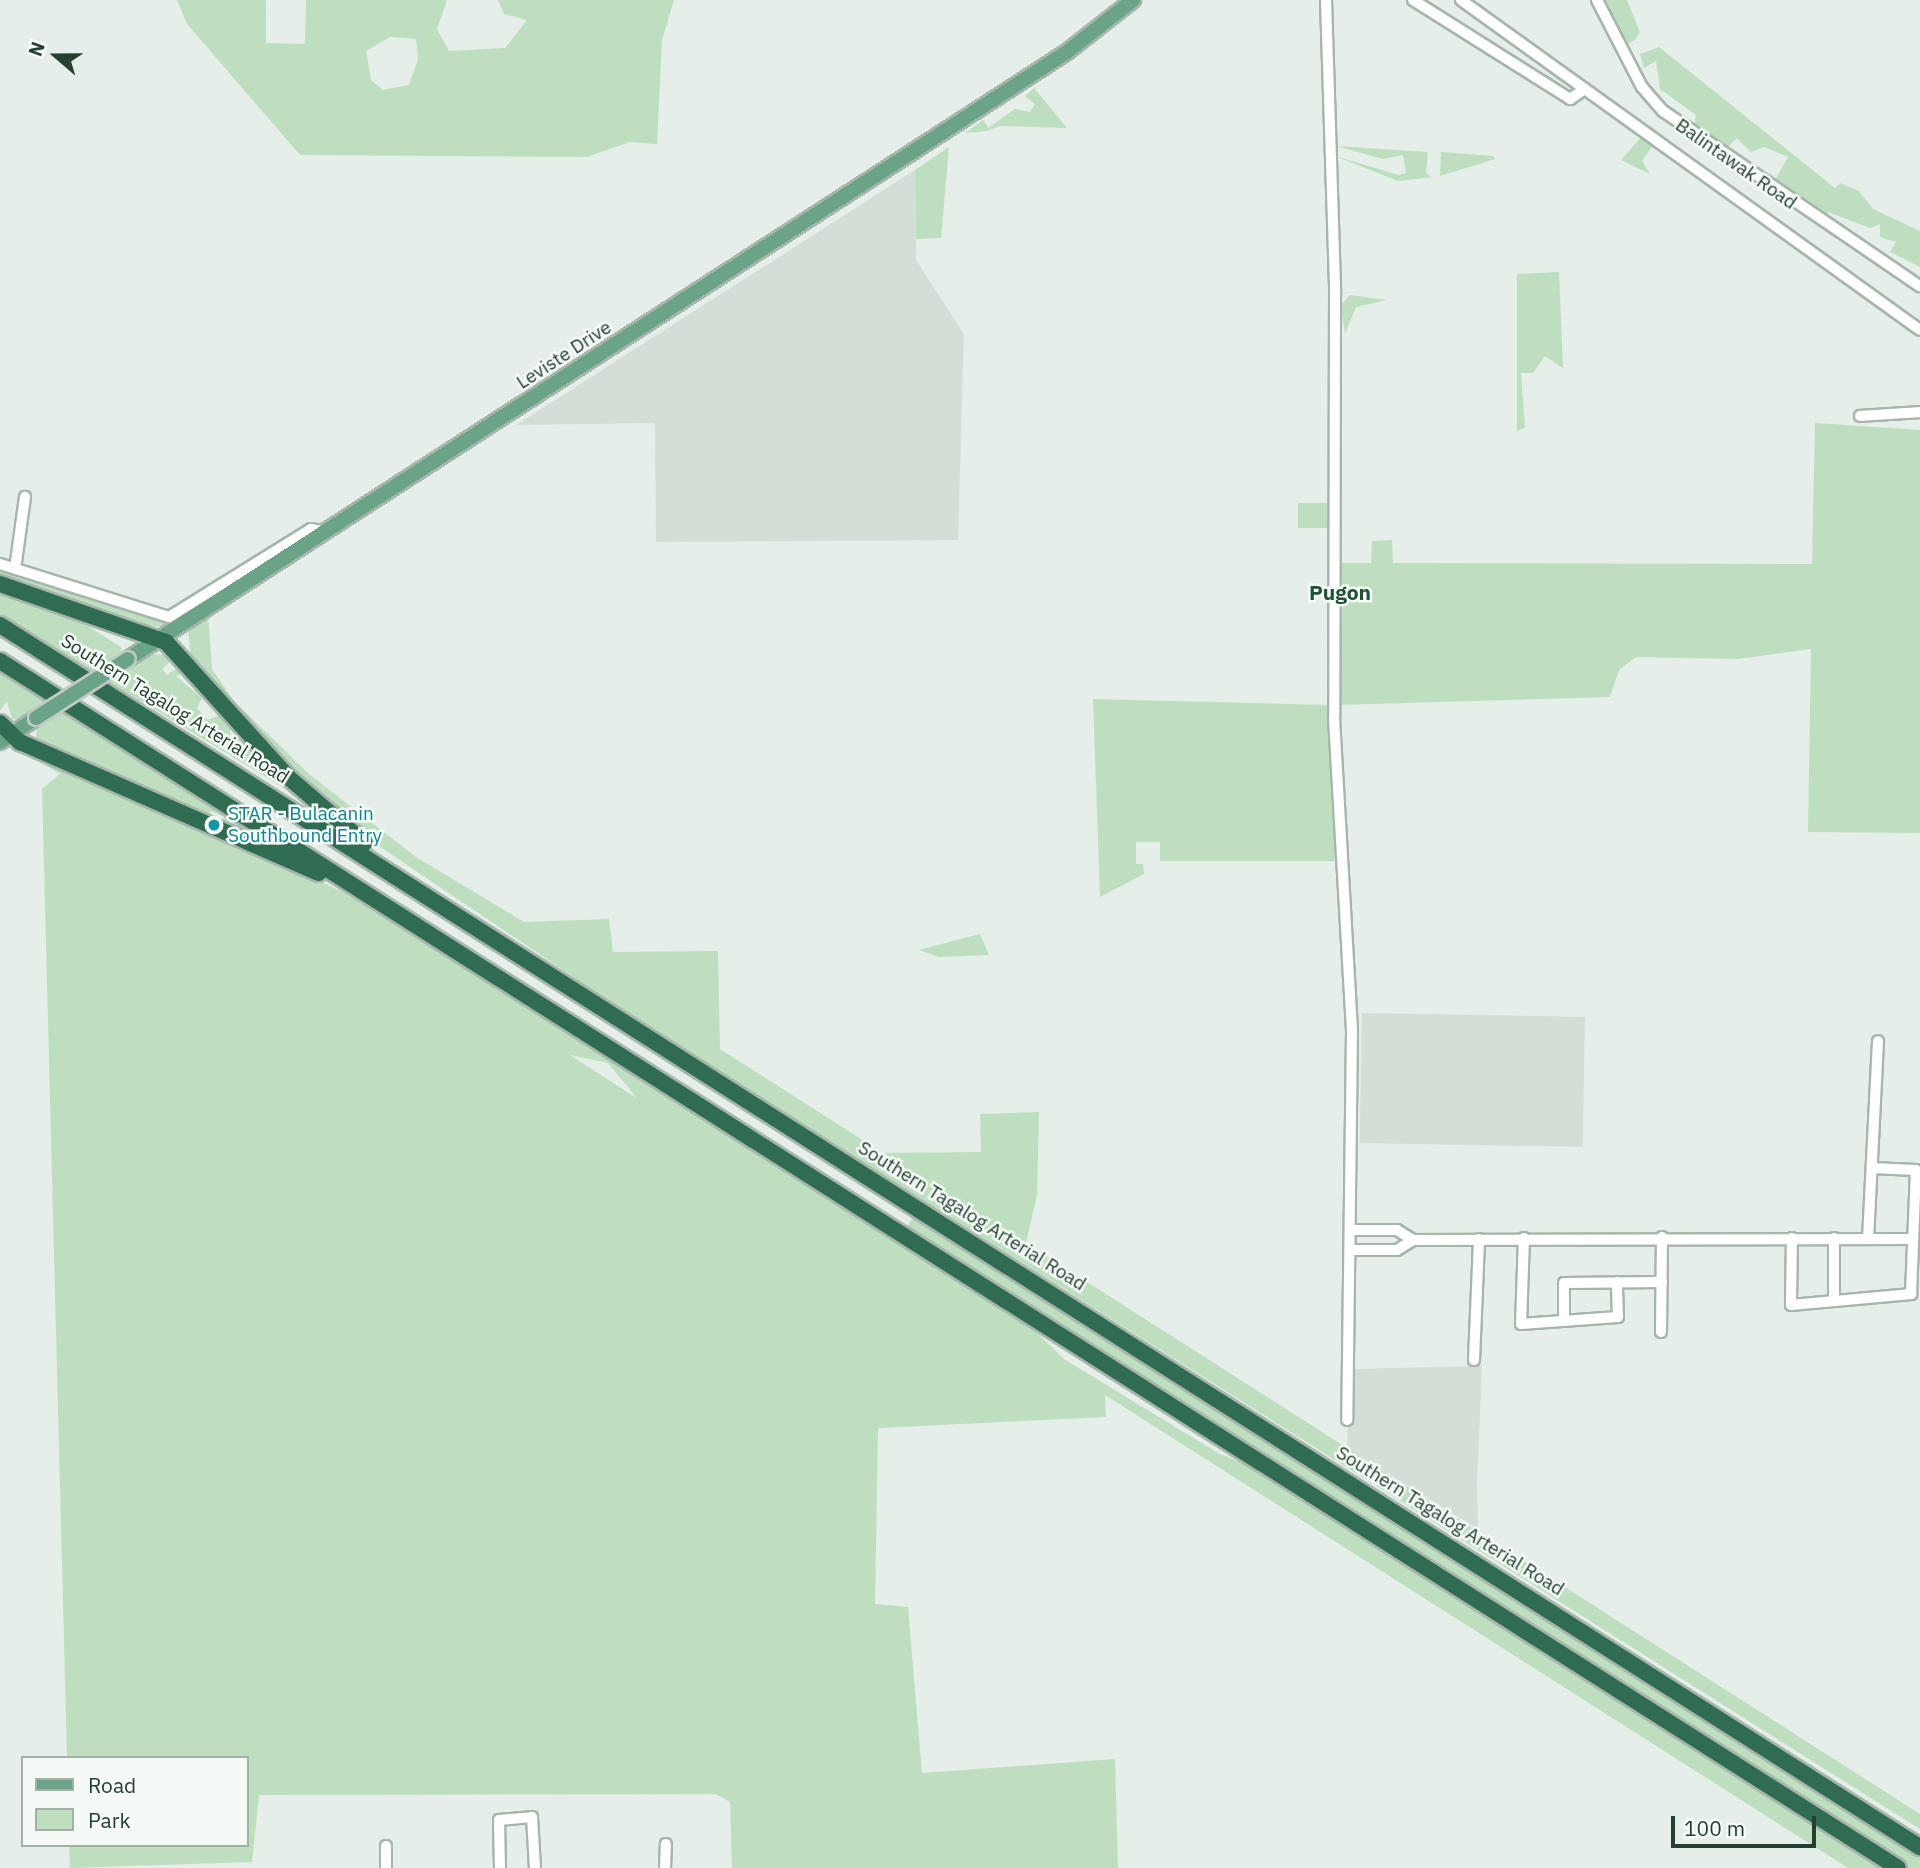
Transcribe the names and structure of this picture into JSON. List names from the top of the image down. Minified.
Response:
{"streets":{"highway":["Southern Tagalog Arterial Road"],"main road":["Leviste Drive"],"street":["Balintawak Road"]},"districts":["Pugon"],"places":["STAR - Bulacanin Southbound Entry"],"legend":["Road","Park"],"scale_bar":"100 m","north":"left"}
